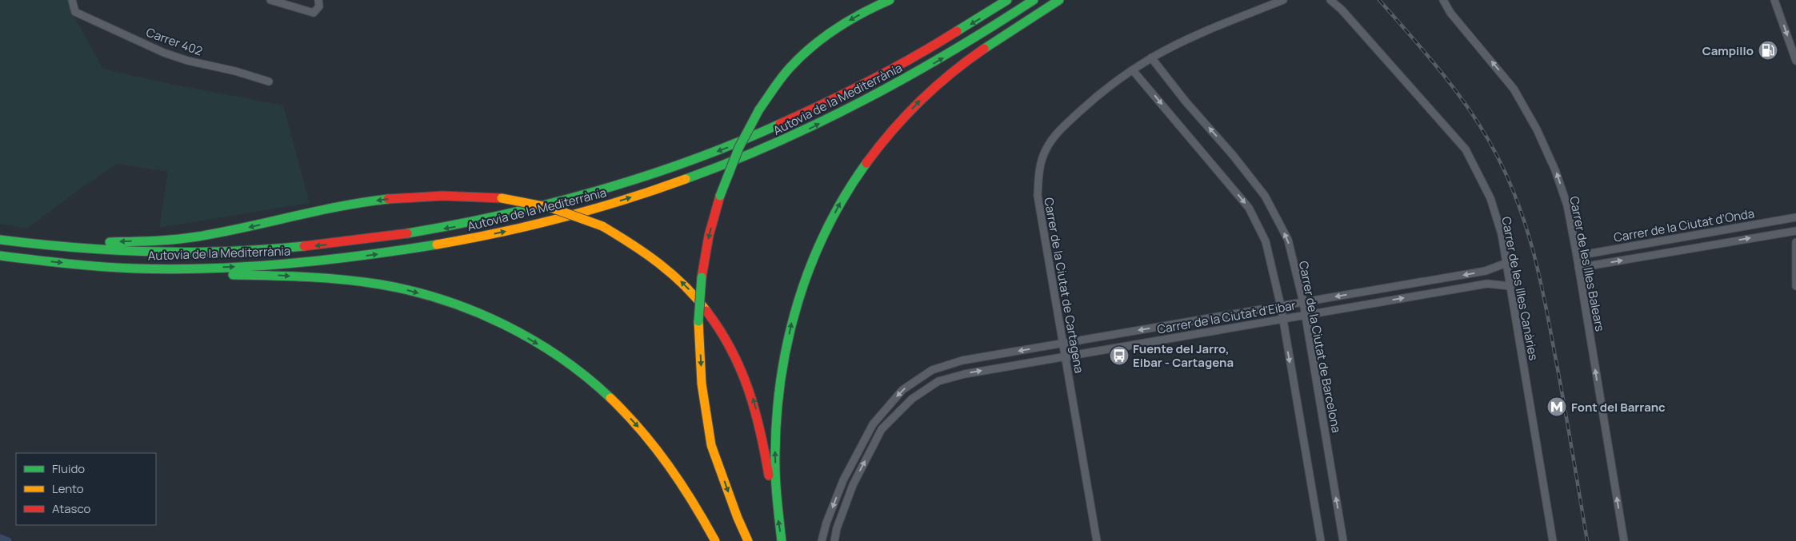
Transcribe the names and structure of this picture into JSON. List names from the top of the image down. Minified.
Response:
{"streets":{"highway":["Autovia de la Mediterrània"],"street":["Carrer 402","Carrer de la Ciutat d’Onda","Carrer de les Illes Balears","Carrer de la Ciutat de Cartagena","Carrer de les Illes Canàries","Carrer de la Ciutat d'Eibar","Carrer de la Ciutat de Barcelona"]},"crossings":[["Carrer de la Ciutat d’Onda","Carrer de les Illes Balears"],["Carrer de la Ciutat de Cartagena","Carrer de la Ciutat d'Eibar"],["Carrer de la Ciutat de Cartagena","Carrer de la Ciutat de Barcelona"],["Carrer de les Illes Canàries","Carrer de la Ciutat d'Eibar"],["Carrer de la Ciutat d'Eibar","Carrer de la Ciutat de Barcelona"]],"one_way":["Carrer de les Illes Balears"],"places":{"fuel station":["Campillo"],"bus stop":["Fuente del Jarro, Eibar - Cartagena"],"metro station":["Font del Barranc"]},"legend":["Fluido","Lento","Atasco"]}
